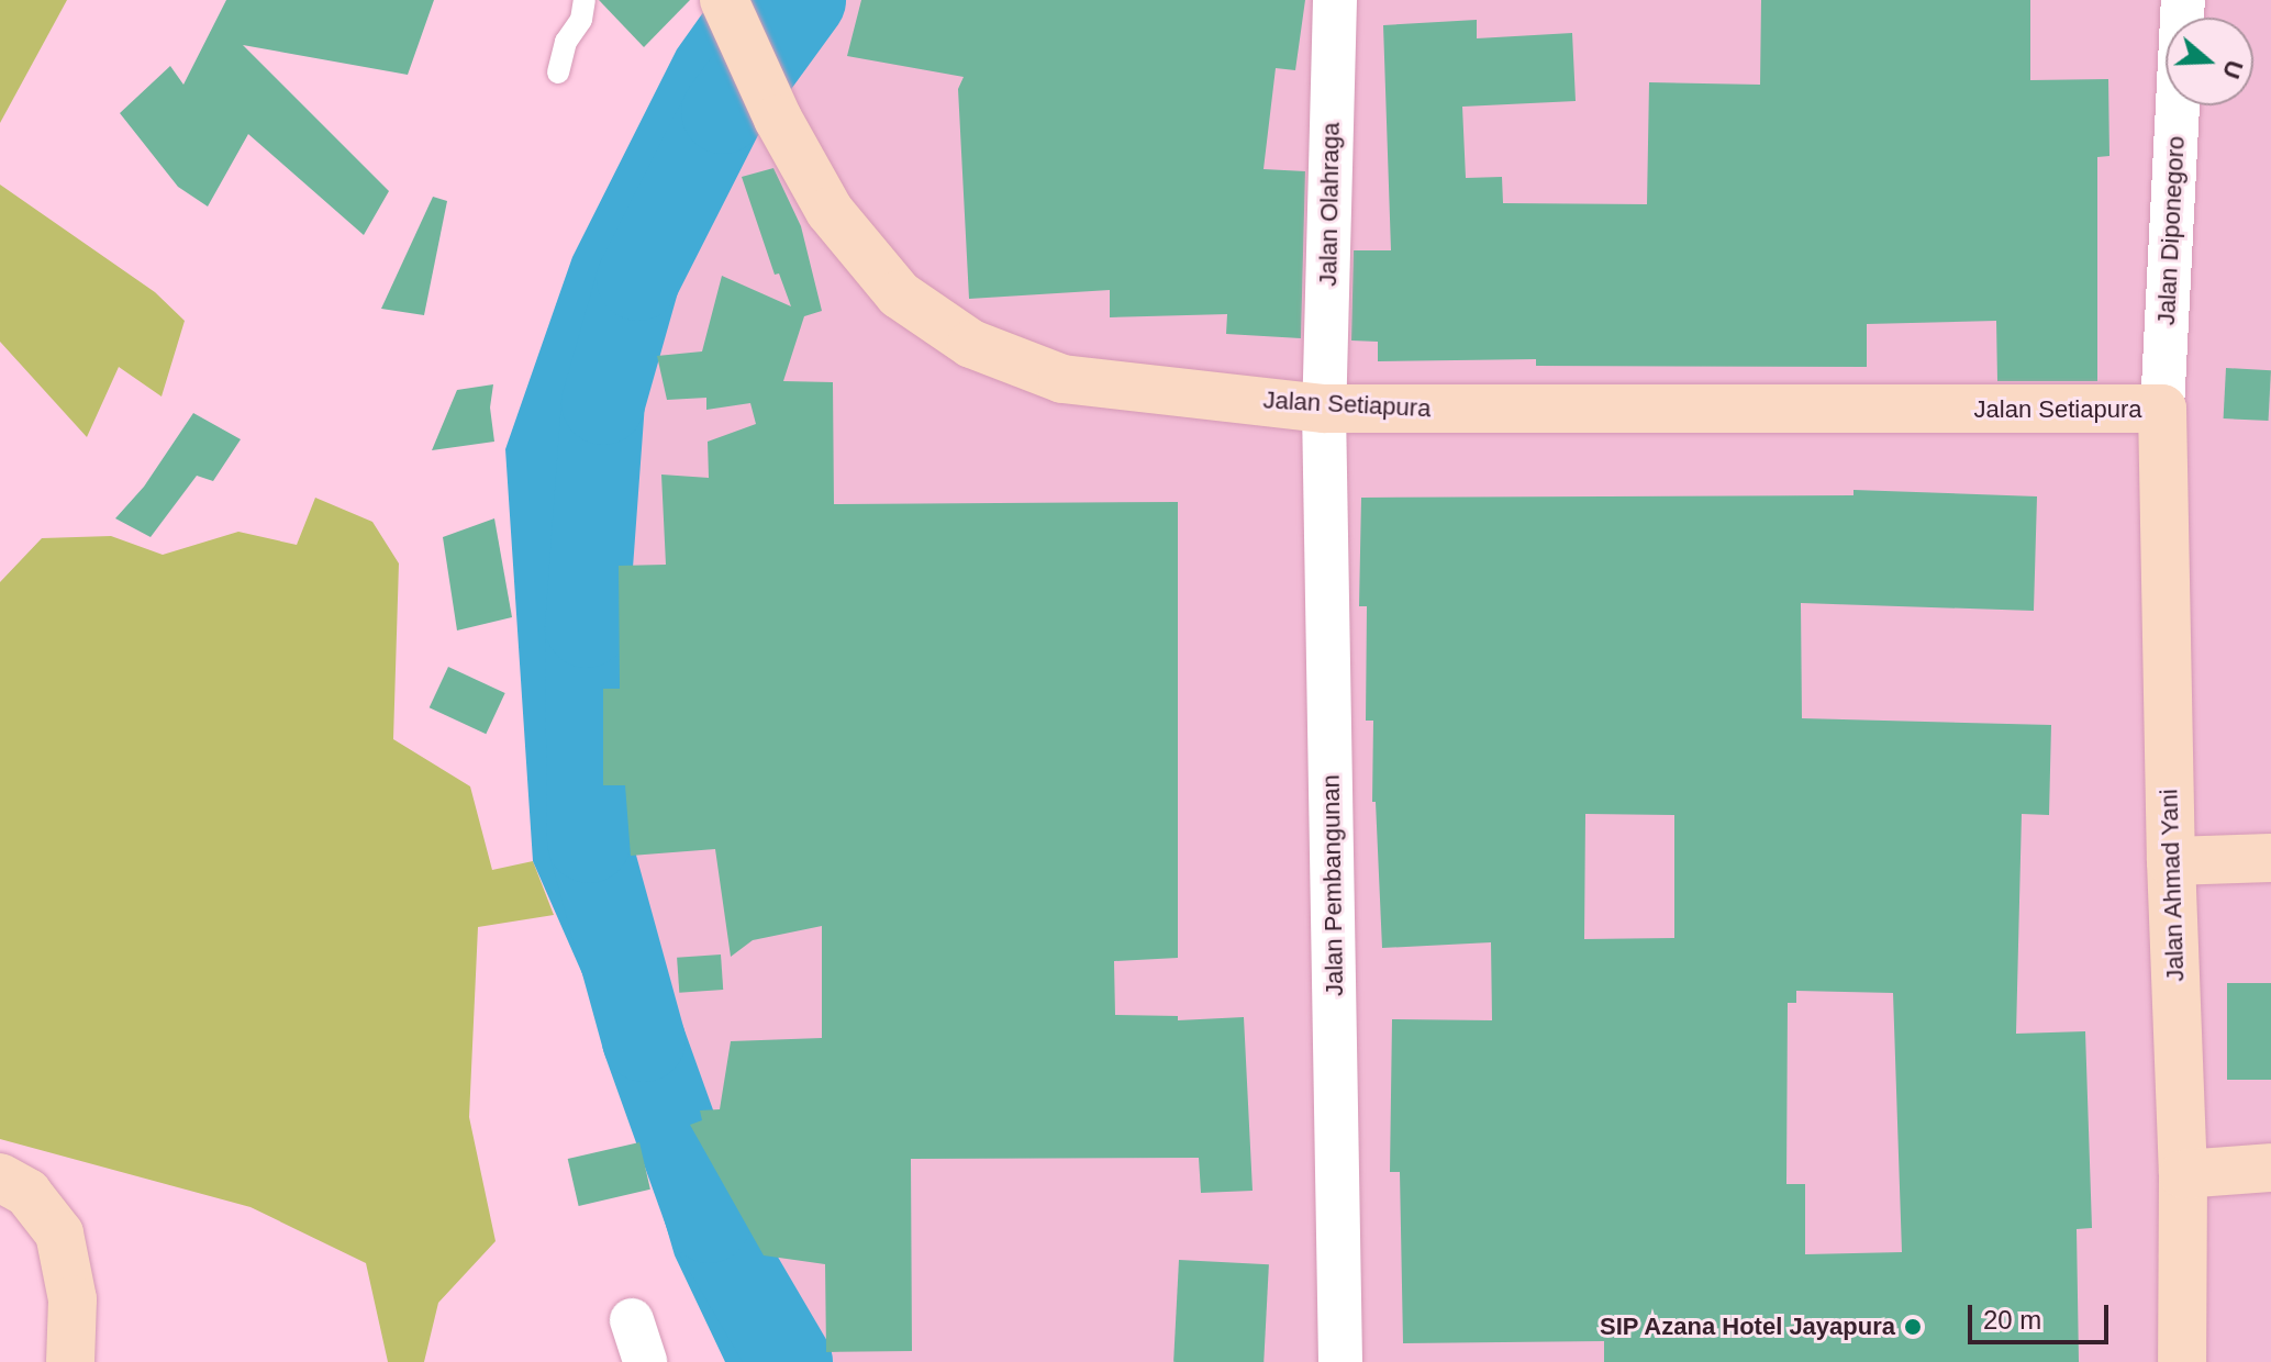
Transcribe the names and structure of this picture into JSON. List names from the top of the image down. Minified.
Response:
{"streets":{"street":["Jalan Olahraga","Jalan Diponegoro","Jalan Setiapura","Jalan Pembangunan","Jalan Ahmad Yani"]},"crossings":[["Jalan Olahraga","Jalan Setiapura"],["Jalan Olahraga","Jalan Pembangunan"],["Jalan Diponegoro","Jalan Setiapura"],["Jalan Diponegoro","Jalan Ahmad Yani"],["Jalan Setiapura","Jalan Pembangunan"],["Jalan Setiapura","Jalan Ahmad Yani"]],"places":["SIP Azana Hotel Jayapura"],"scale_bar":"20 m","north":"right"}
